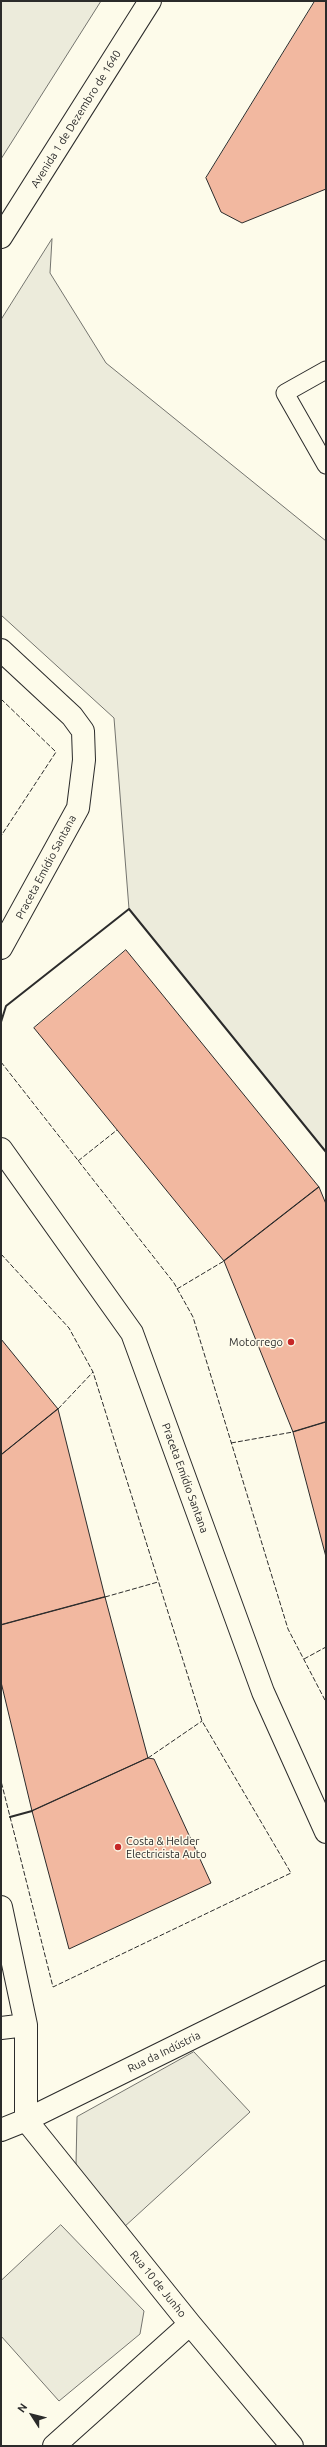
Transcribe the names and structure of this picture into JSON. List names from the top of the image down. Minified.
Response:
{"streets":{"street":["Avenida 1 de Dezembro de 1640","Praceta Emídio Santana","Rua da Indústria","Rua 10 de Junho"]},"crossings":[["Rua da Indústria","Rua 10 de Junho"]],"places":["Motorrego","Costa & Helder Electricista Auto"],"north":"top left"}
